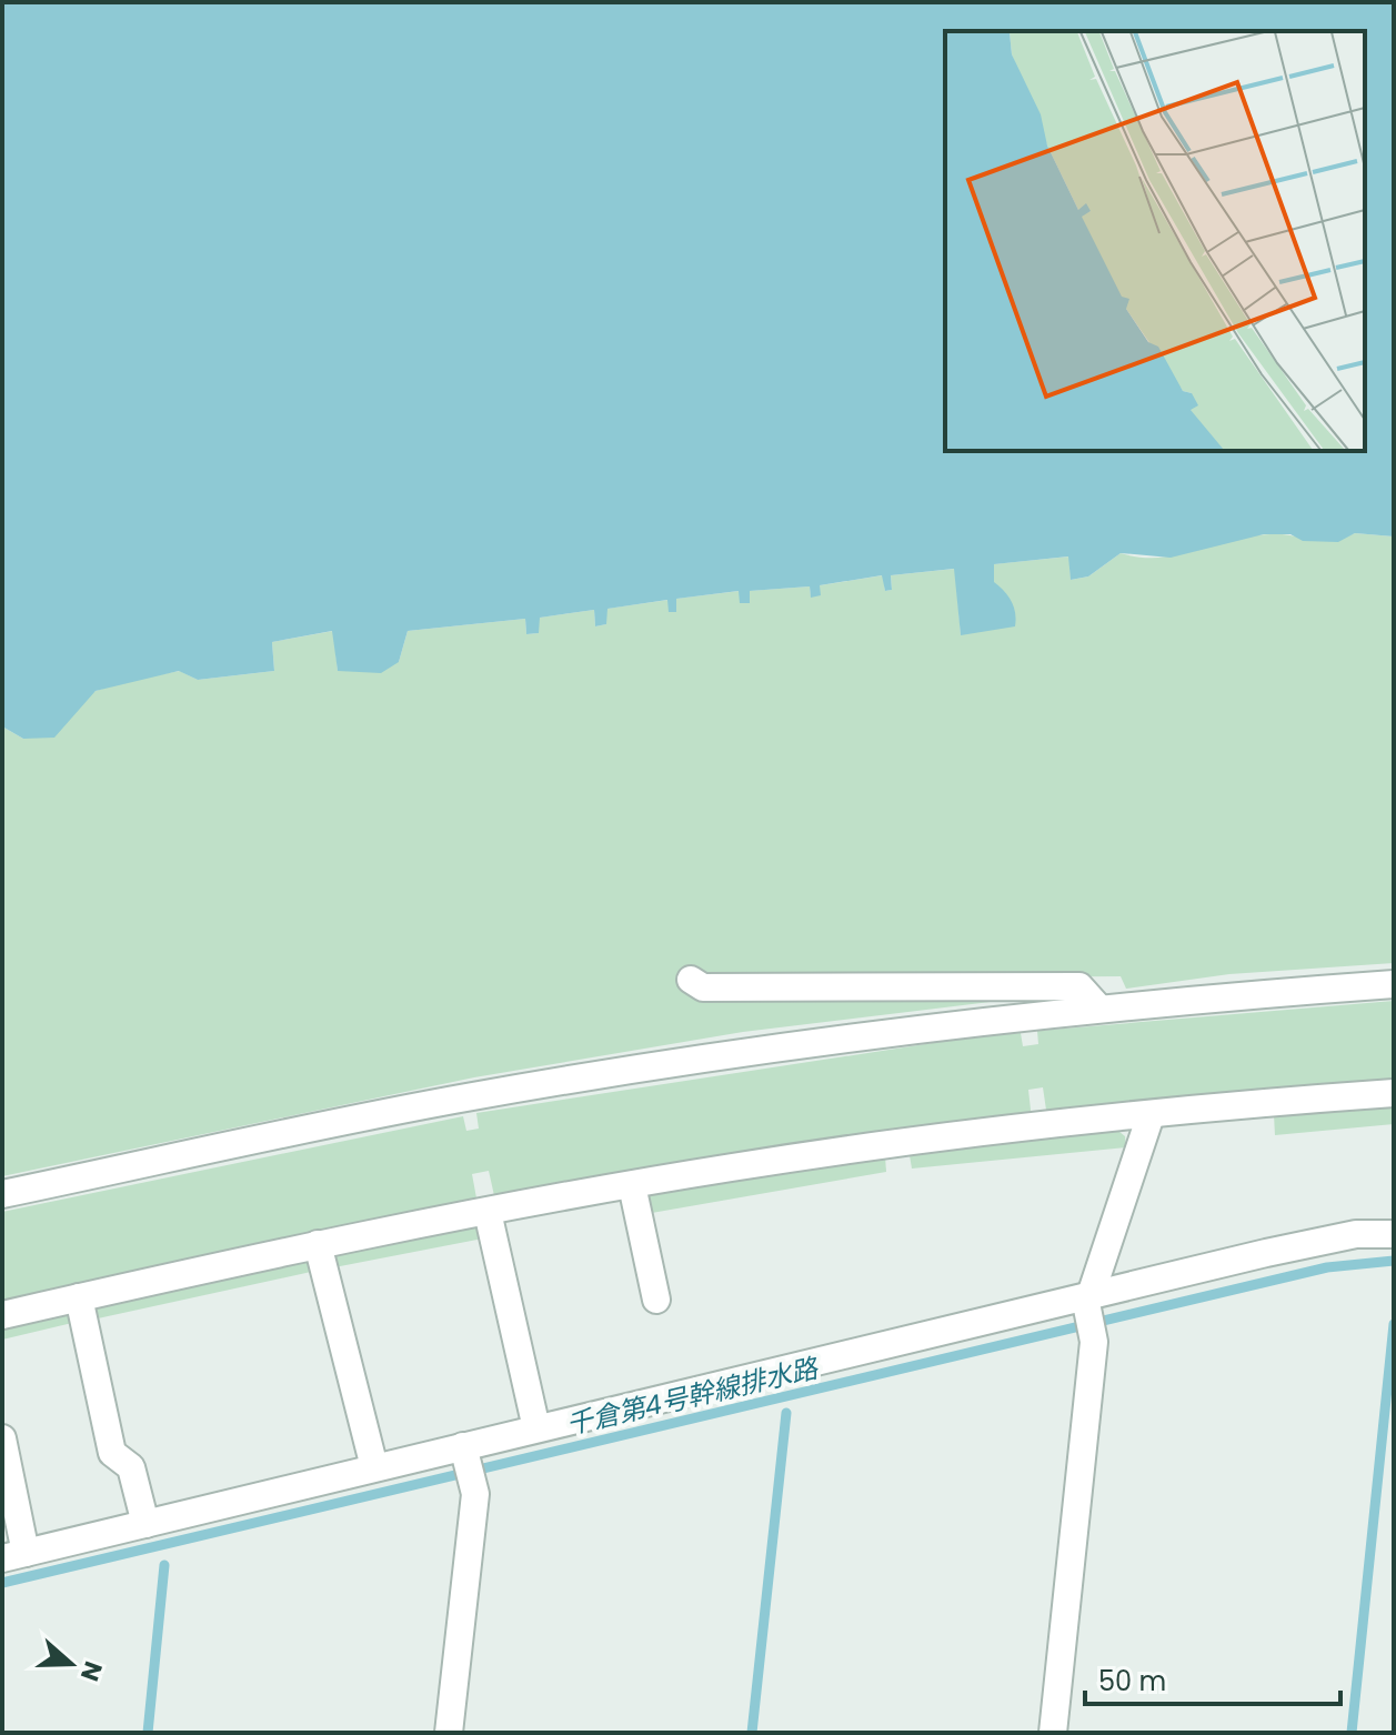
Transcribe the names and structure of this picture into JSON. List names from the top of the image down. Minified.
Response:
{"water":["千倉第4号幹線排水路"],"scale_bar":"50 m","north":"right"}
